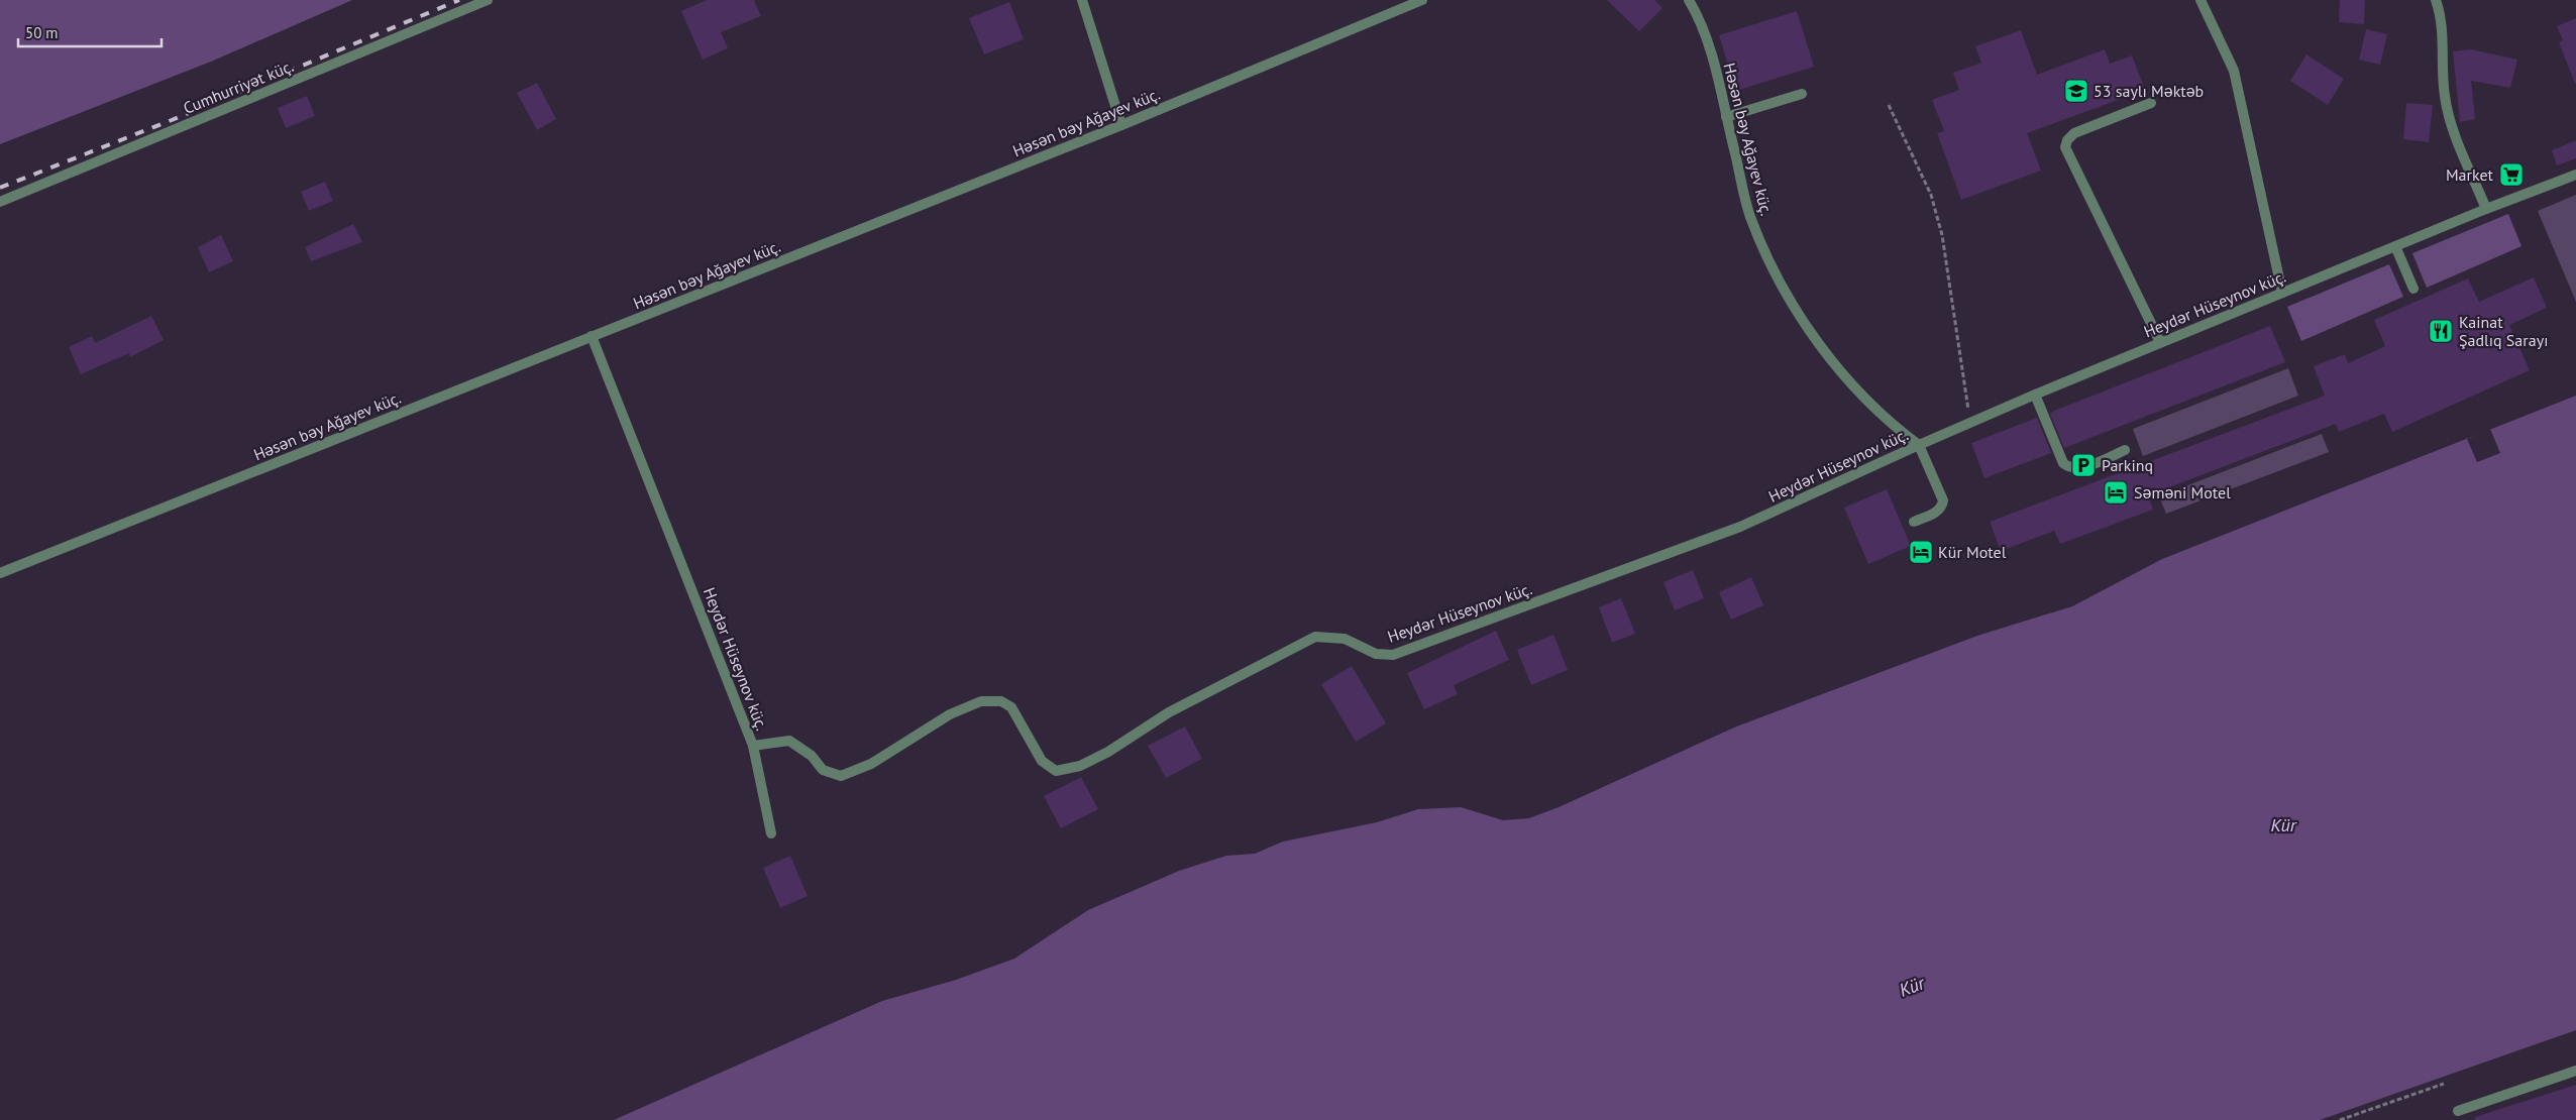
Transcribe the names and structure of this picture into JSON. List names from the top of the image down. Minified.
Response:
{"streets":{"street":["Cumhurriyət küç.","Həsən bəy Ağayev küç.","Heydər Hüseynov küç."]},"crossings":[["Həsən bəy Ağayev küç.","Heydər Hüseynov küç."]],"water":["Kür"],"places":{"school or university":["53 saylı Məktəb"],"supermarket":["Market"],"restaurant":["Kainat Şadlıq Sarayı"],"parking":["Parkinq"],"hotel":["Səməni Motel","Kür Motel"]},"scale_bar":"50 m"}
